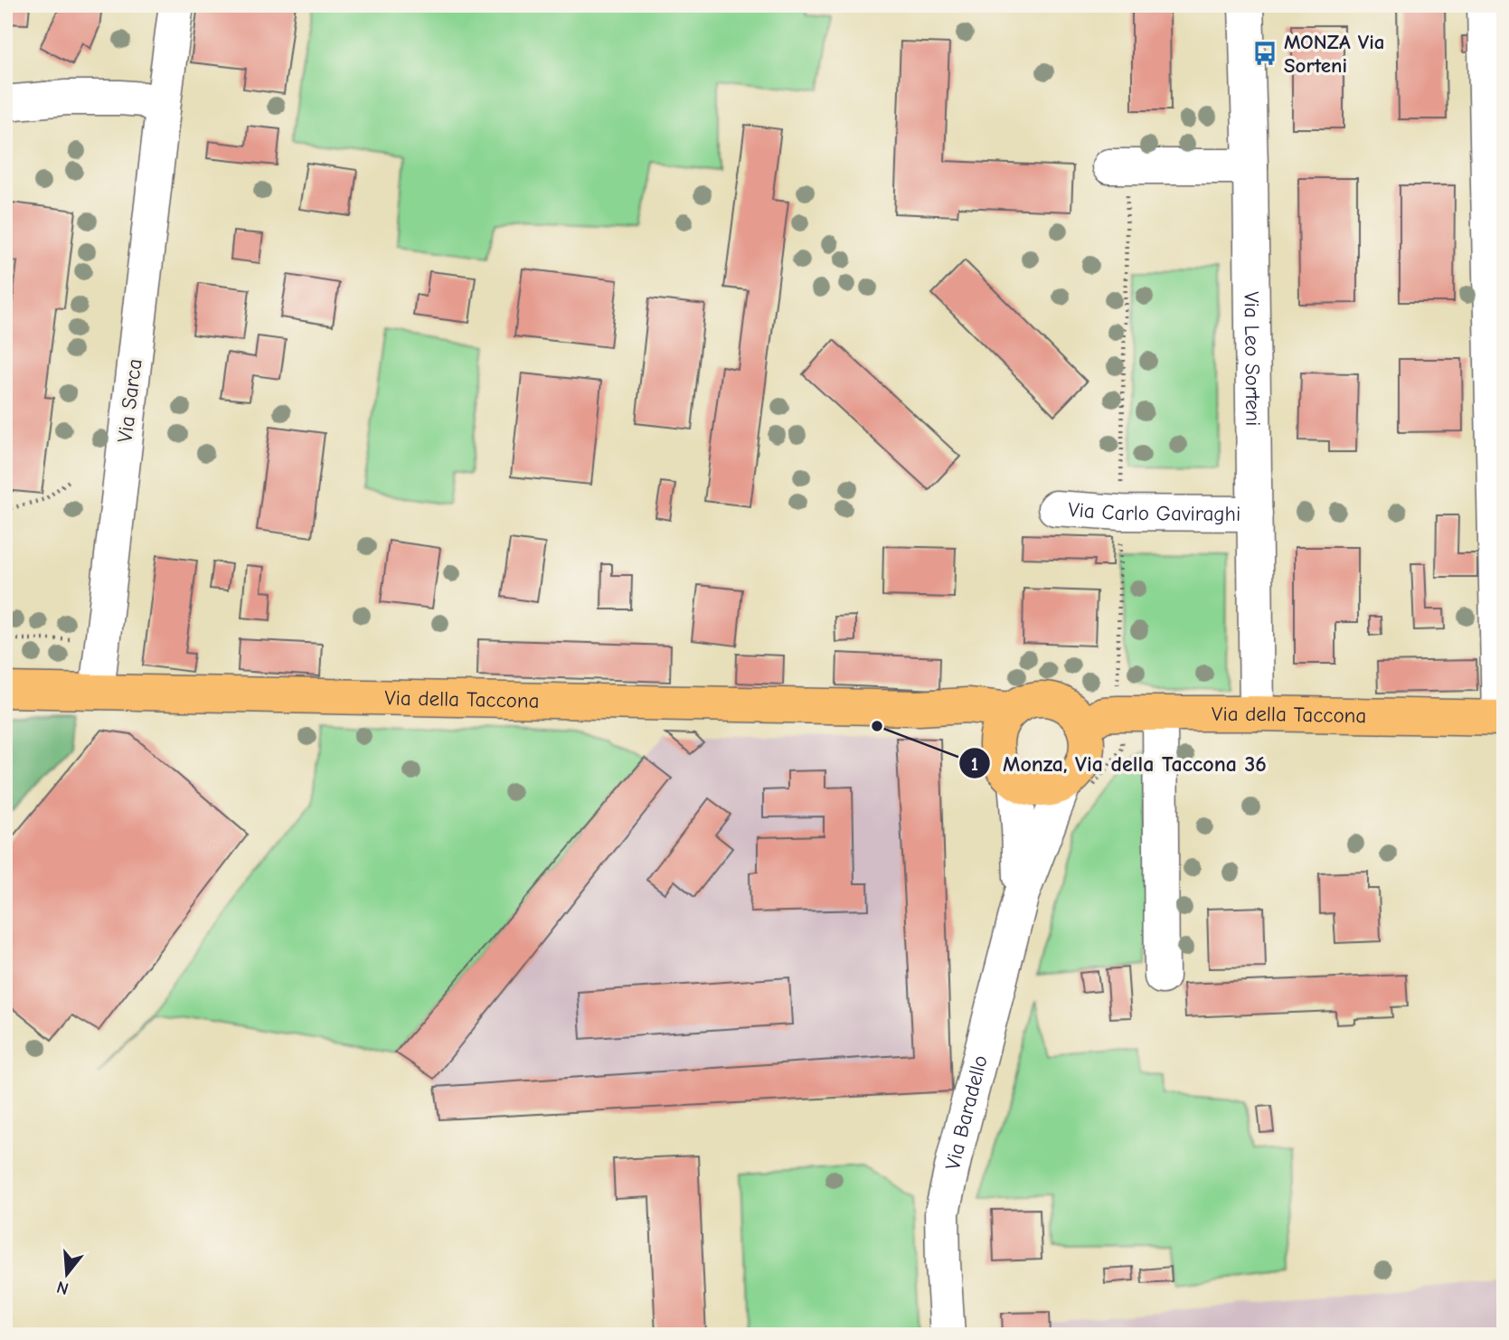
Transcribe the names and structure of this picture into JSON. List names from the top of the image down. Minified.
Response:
{"streets":{"main road":["Via della Taccona"],"street":["Via Leo Sorteni","Via Sarca","Via Carlo Gaviraghi","Via Baradello"]},"crossings":[["Via Leo Sorteni","Via Carlo Gaviraghi"],["Via Leo Sorteni","Via della Taccona"],["Via Sarca","Via della Taccona"],["Via della Taccona","Via Baradello"]],"places":{"bus stop":["MONZA Via Sorteni"],"other":["Monza, Via della Taccona 36"]},"north":"bottom"}
